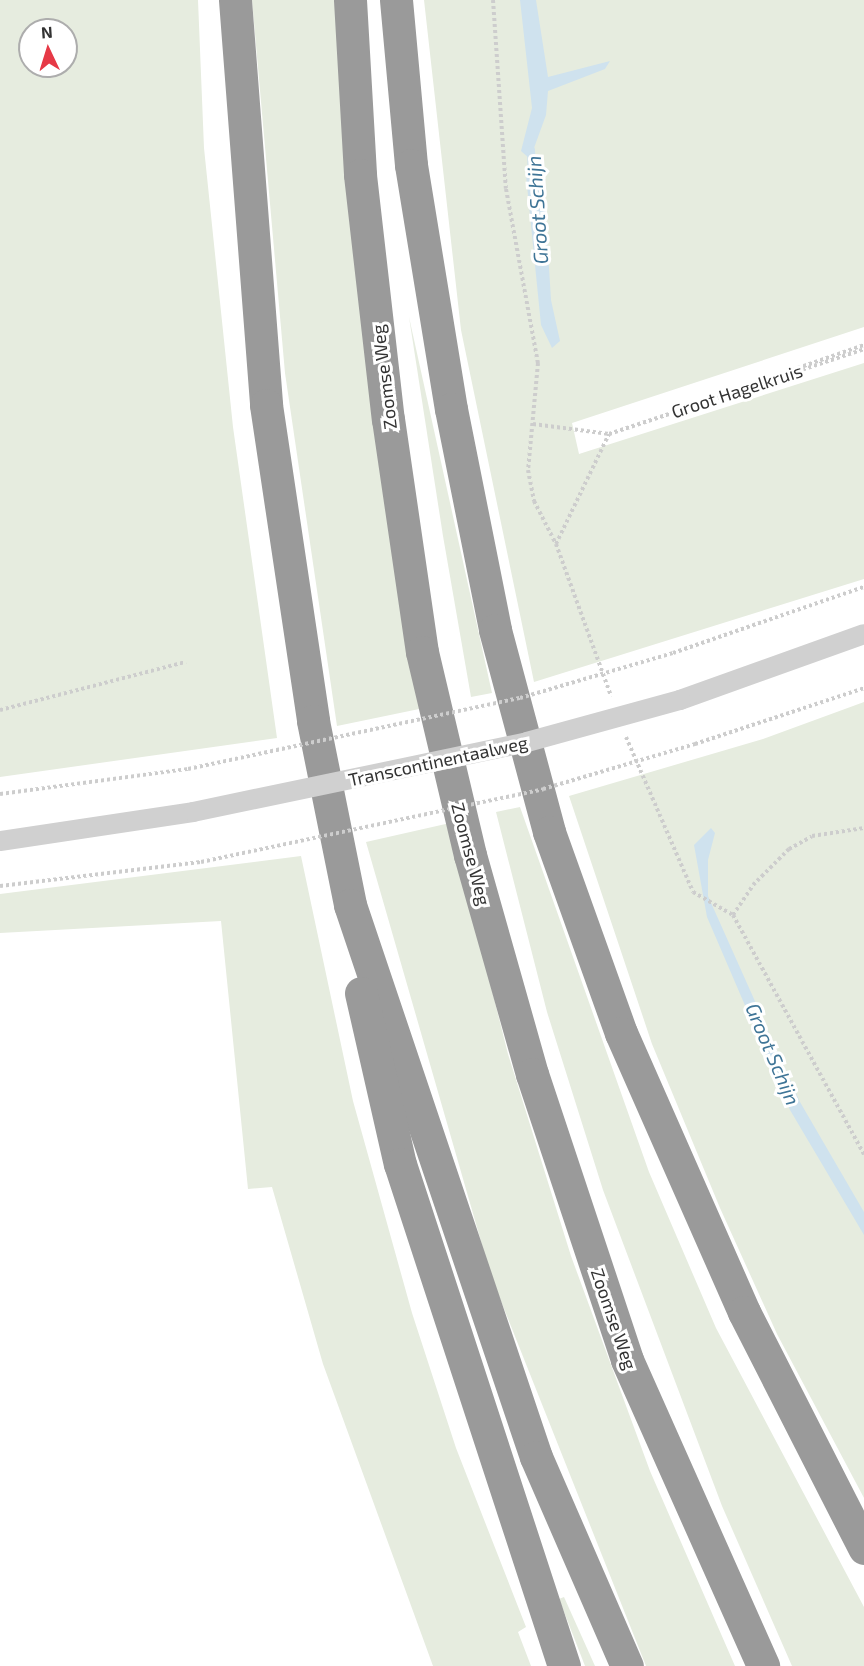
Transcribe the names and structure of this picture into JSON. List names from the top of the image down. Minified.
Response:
{"streets":{"highway":["Zoomse Weg"],"street":["Transcontinentaalweg"],"path":["Groot Hagelkruis"]},"water":["Groot Schijn"],"north":"top"}
